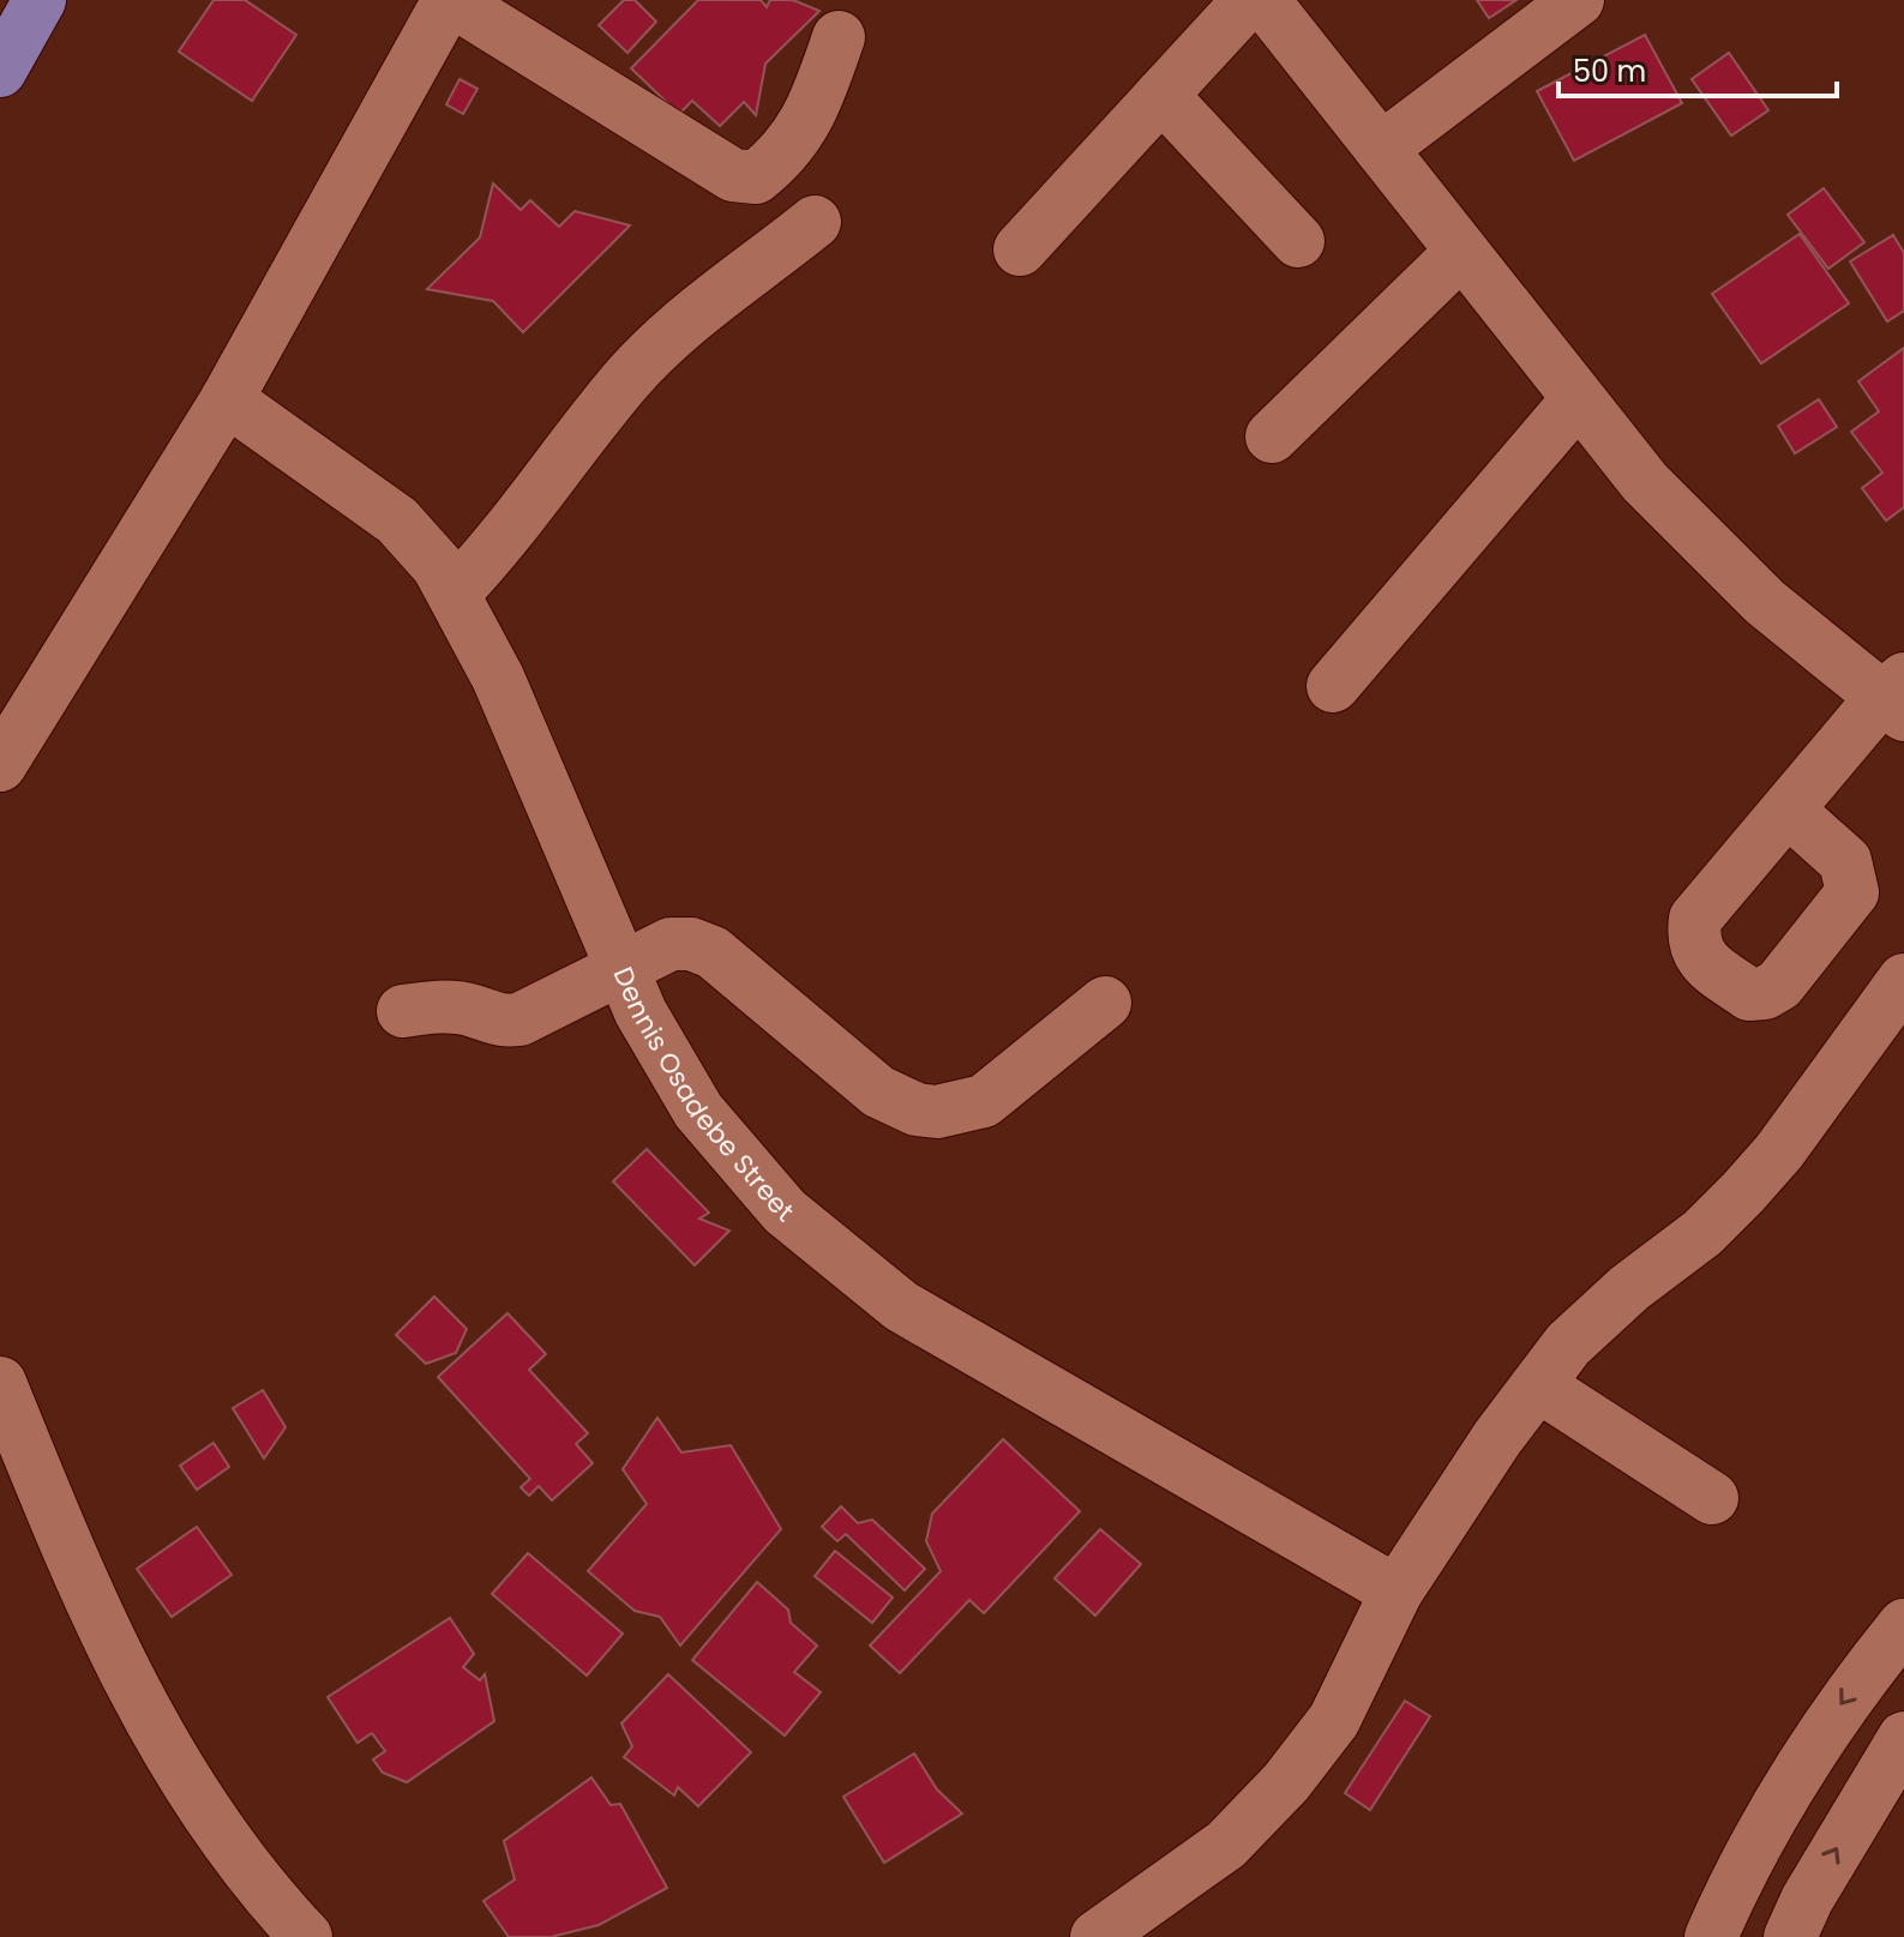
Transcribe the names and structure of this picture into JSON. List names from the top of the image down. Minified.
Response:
{"streets":{"street":["Dennis Osadebe Street"]},"scale_bar":"50 m"}
